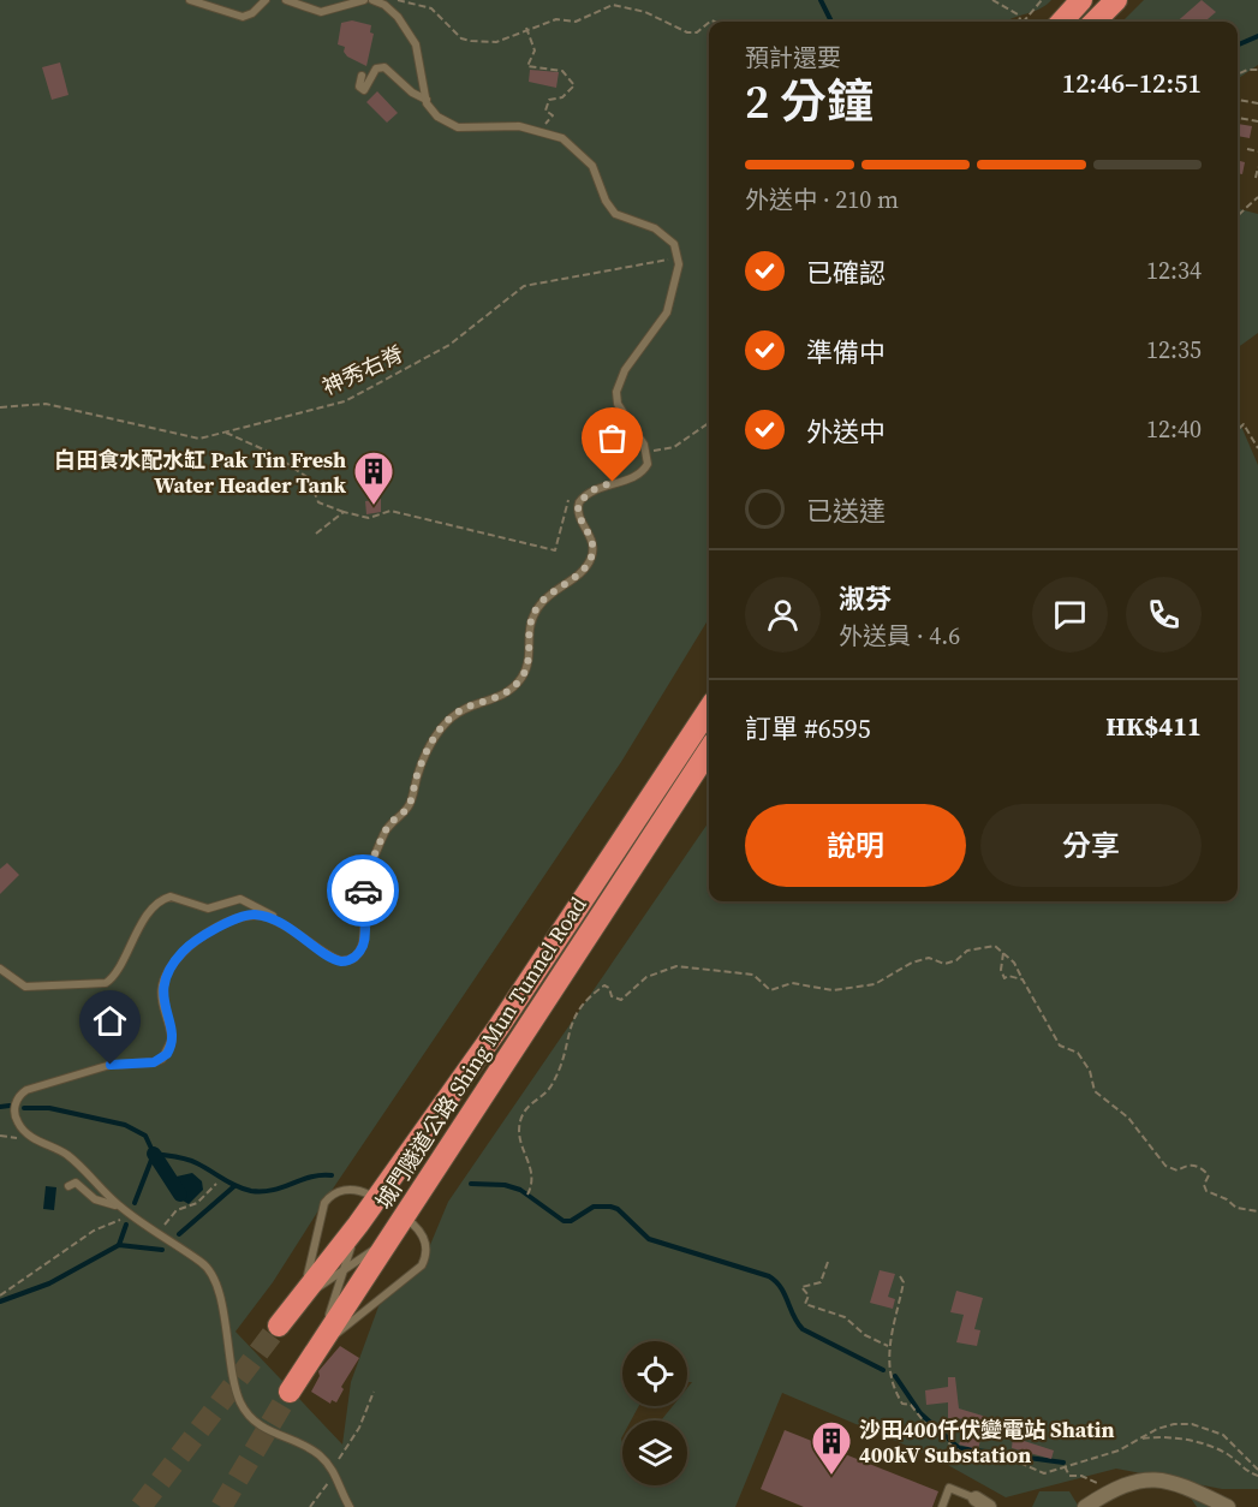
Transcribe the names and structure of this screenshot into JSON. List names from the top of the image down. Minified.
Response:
{"streets":{"highway":["城門隧道公路 Shing Mun Tunnel Road"],"path":["神秀右脊"]},"places":{"building":["白田食水配水缸 Pak Tin Fresh Water Header Tank","沙田400仟伏變電站 Shatin 400kV Substation"]},"page":{"heading":["2 分鐘","預計還要","12:46–12:51"],"panel":["淑芬","外送員 · 4.6","訂單 #6595","HK$411"],"bar":"外送中 · 210 m","list":[["已確認","12:34"],["準備中","12:35"],["外送中","12:40"],"已送達"],"buttons":["說明","分享"]}}
